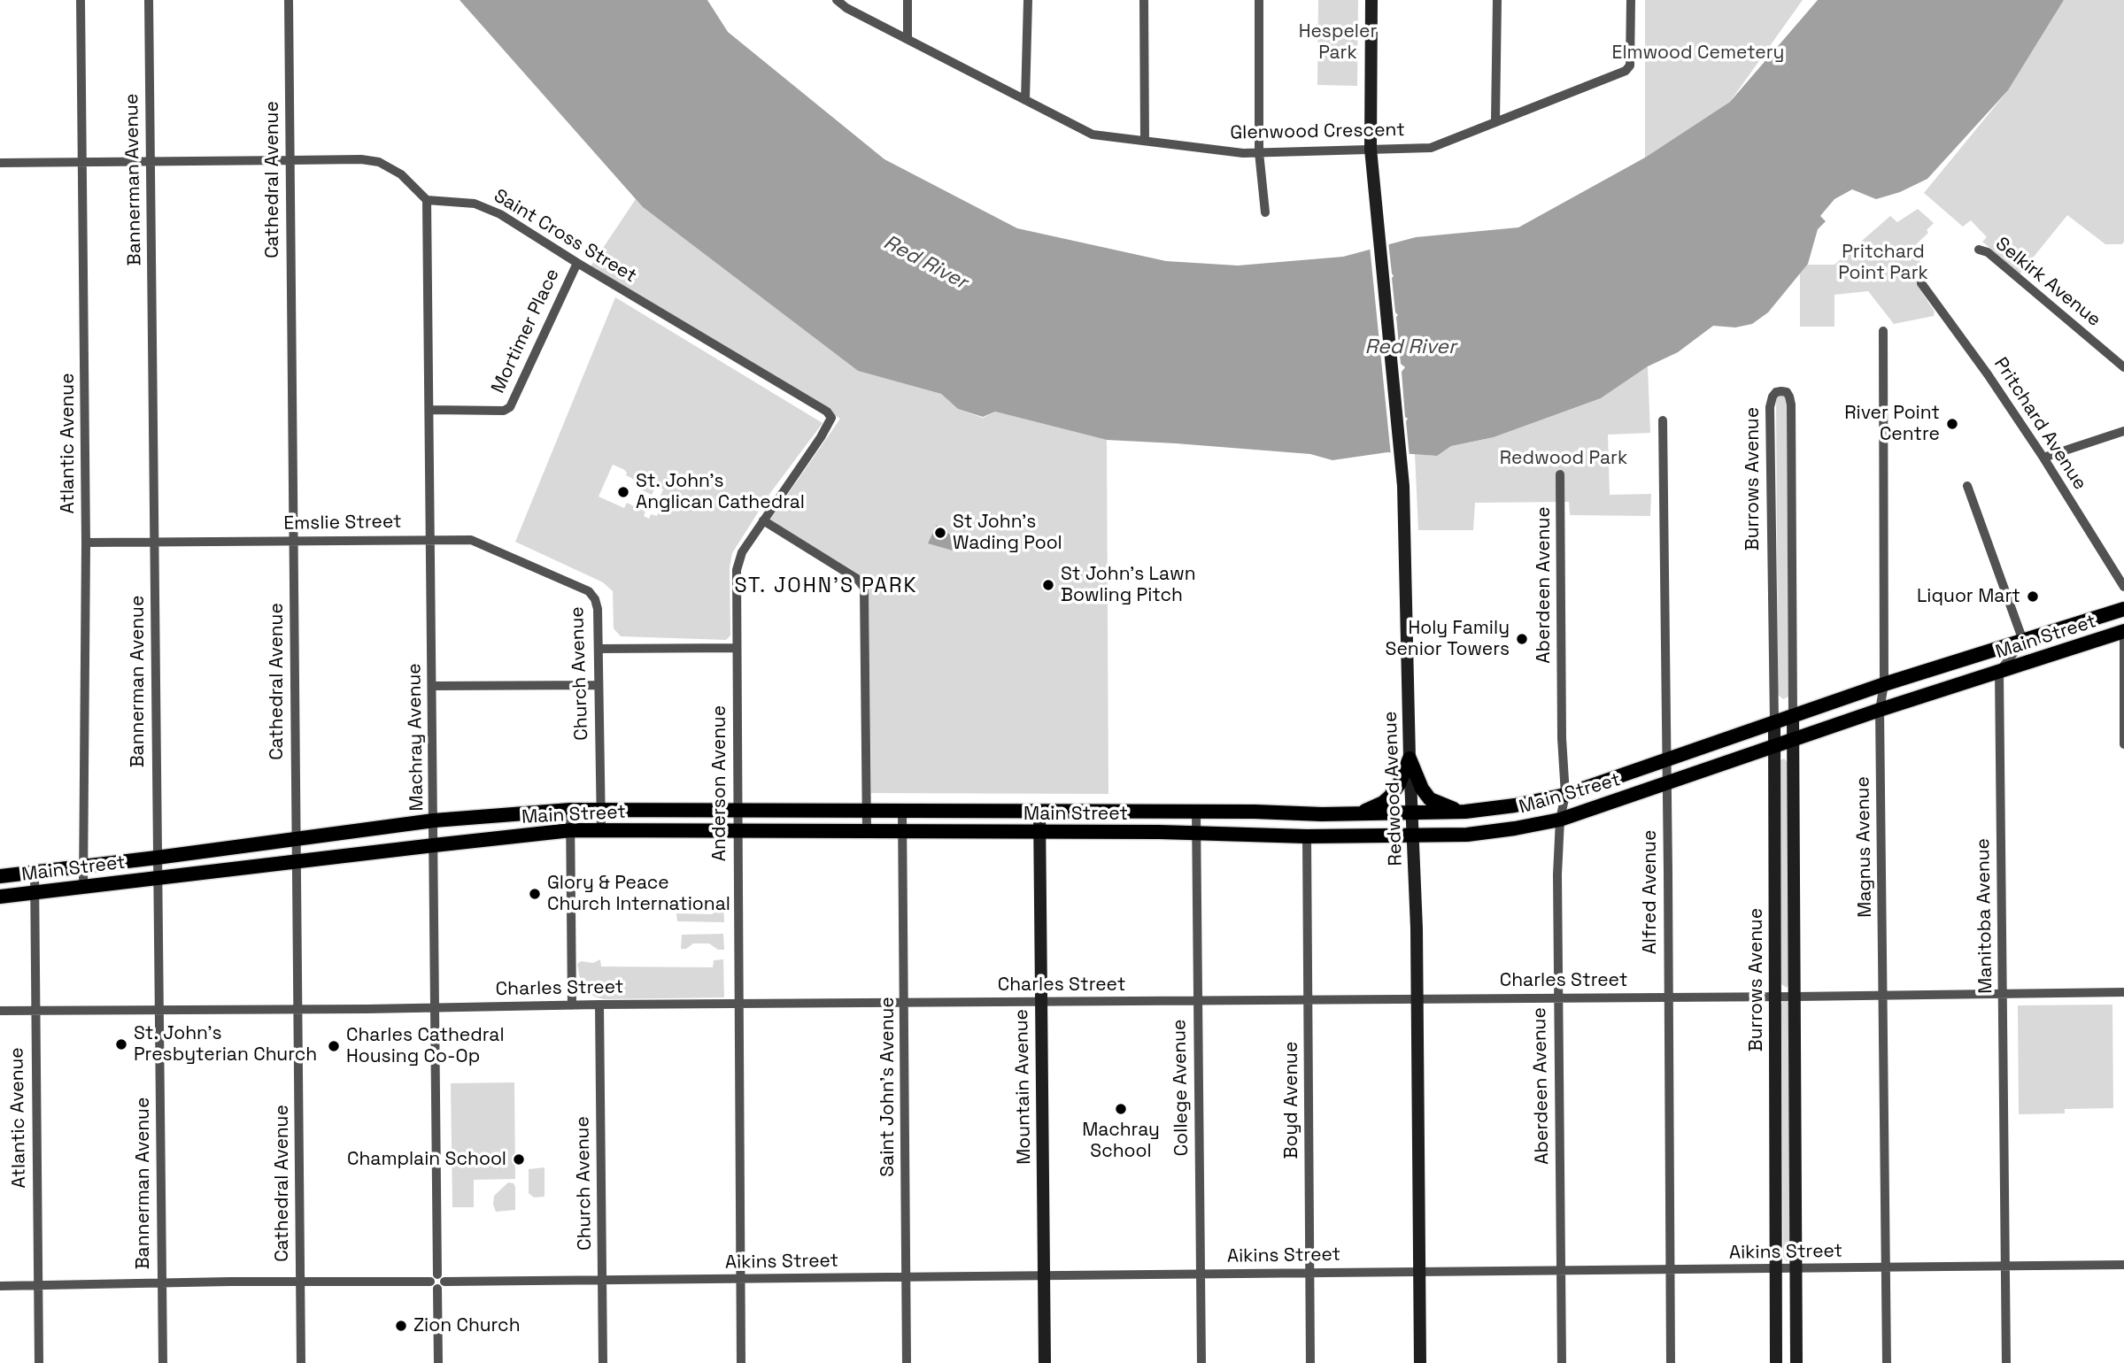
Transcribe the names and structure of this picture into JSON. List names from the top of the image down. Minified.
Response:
{"streets":{"main road":["Burrows Avenue","Main Street","Redwood Avenue","Mountain Avenue"],"street":["Glenwood Crescent","Bannerman Avenue","Cathedral Avenue","Saint Cross Street","Selkirk Avenue","Mortimer Place","Pritchard Avenue","Atlantic Avenue","Emslie Street","Aberdeen Avenue","Church Avenue","Machray Avenue","Anderson Avenue","Magnus Avenue","Alfred Avenue","Manitoba Avenue","Charles Street","Saint John's Avenue","College Avenue","Boyd Avenue","Aikins Street"]},"crossings":[["Glenwood Crescent","Redwood Avenue"],["Bannerman Avenue","Emslie Street"],["Bannerman Avenue","Main Street"],["Bannerman Avenue","Charles Street"],["Bannerman Avenue","Aikins Street"],["Cathedral Avenue","Emslie Street"],["Cathedral Avenue","Main Street"],["Cathedral Avenue","Charles Street"],["Cathedral Avenue","Aikins Street"],["Saint Cross Street","Mortimer Place"],["Saint Cross Street","Machray Avenue"],["Saint Cross Street","Anderson Avenue"],["Mortimer Place","Machray Avenue"],["Atlantic Avenue","Emslie Street"],["Atlantic Avenue","Main Street"],["Atlantic Avenue","Charles Street"],["Atlantic Avenue","Aikins Street"],["Burrows Avenue","Main Street"],["Burrows Avenue","Charles Street"],["Burrows Avenue","Aikins Street"],["Emslie Street","Church Avenue"],["Emslie Street","Machray Avenue"],["Aberdeen Avenue","Main Street"],["Aberdeen Avenue","Charles Street"],["Aberdeen Avenue","Aikins Street"],["Main Street","Church Avenue"],["Main Street","Machray Avenue"],["Main Street","Anderson Avenue"],["Main Street","Redwood Avenue"],["Main Street","Magnus Avenue"],["Main Street","Alfred Avenue"],["Main Street","Manitoba Avenue"],["Main Street","Saint John's Avenue"],["Main Street","Mountain Avenue"],["Main Street","College Avenue"],["Main Street","Boyd Avenue"],["Church Avenue","Charles Street"],["Church Avenue","Aikins Street"],["Machray Avenue","Charles Street"],["Machray Avenue","Aikins Street"],["Anderson Avenue","Charles Street"],["Anderson Avenue","Aikins Street"],["Redwood Avenue","Charles Street"],["Redwood Avenue","Aikins Street"],["Magnus Avenue","Charles Street"],["Magnus Avenue","Aikins Street"],["Alfred Avenue","Charles Street"],["Alfred Avenue","Aikins Street"],["Manitoba Avenue","Charles Street"],["Manitoba Avenue","Aikins Street"],["Charles Street","Saint John's Avenue"],["Charles Street","Mountain Avenue"],["Charles Street","College Avenue"],["Charles Street","Boyd Avenue"],["Saint John's Avenue","Aikins Street"],["Mountain Avenue","Aikins Street"],["College Avenue","Aikins Street"],["Boyd Avenue","Aikins Street"]],"districts":["ST. JOHN'S PARK"],"water":["Red River"],"parks":["Hespeler Park","Elmwood Cemetery","Pritchard Point Park","Redwood Park"],"places":["River Point Centre","St. John’s Anglican Cathedral","St John's Wading Pool","St John's Lawn Bowling Pitch","Liquor Mart","Holy Family Senior Towers","Glory & Peace Church International","St. John's Presbyterian Church","Charles Cathedral Housing Co-Op","Machray School","Champlain School","Zion Church"]}
